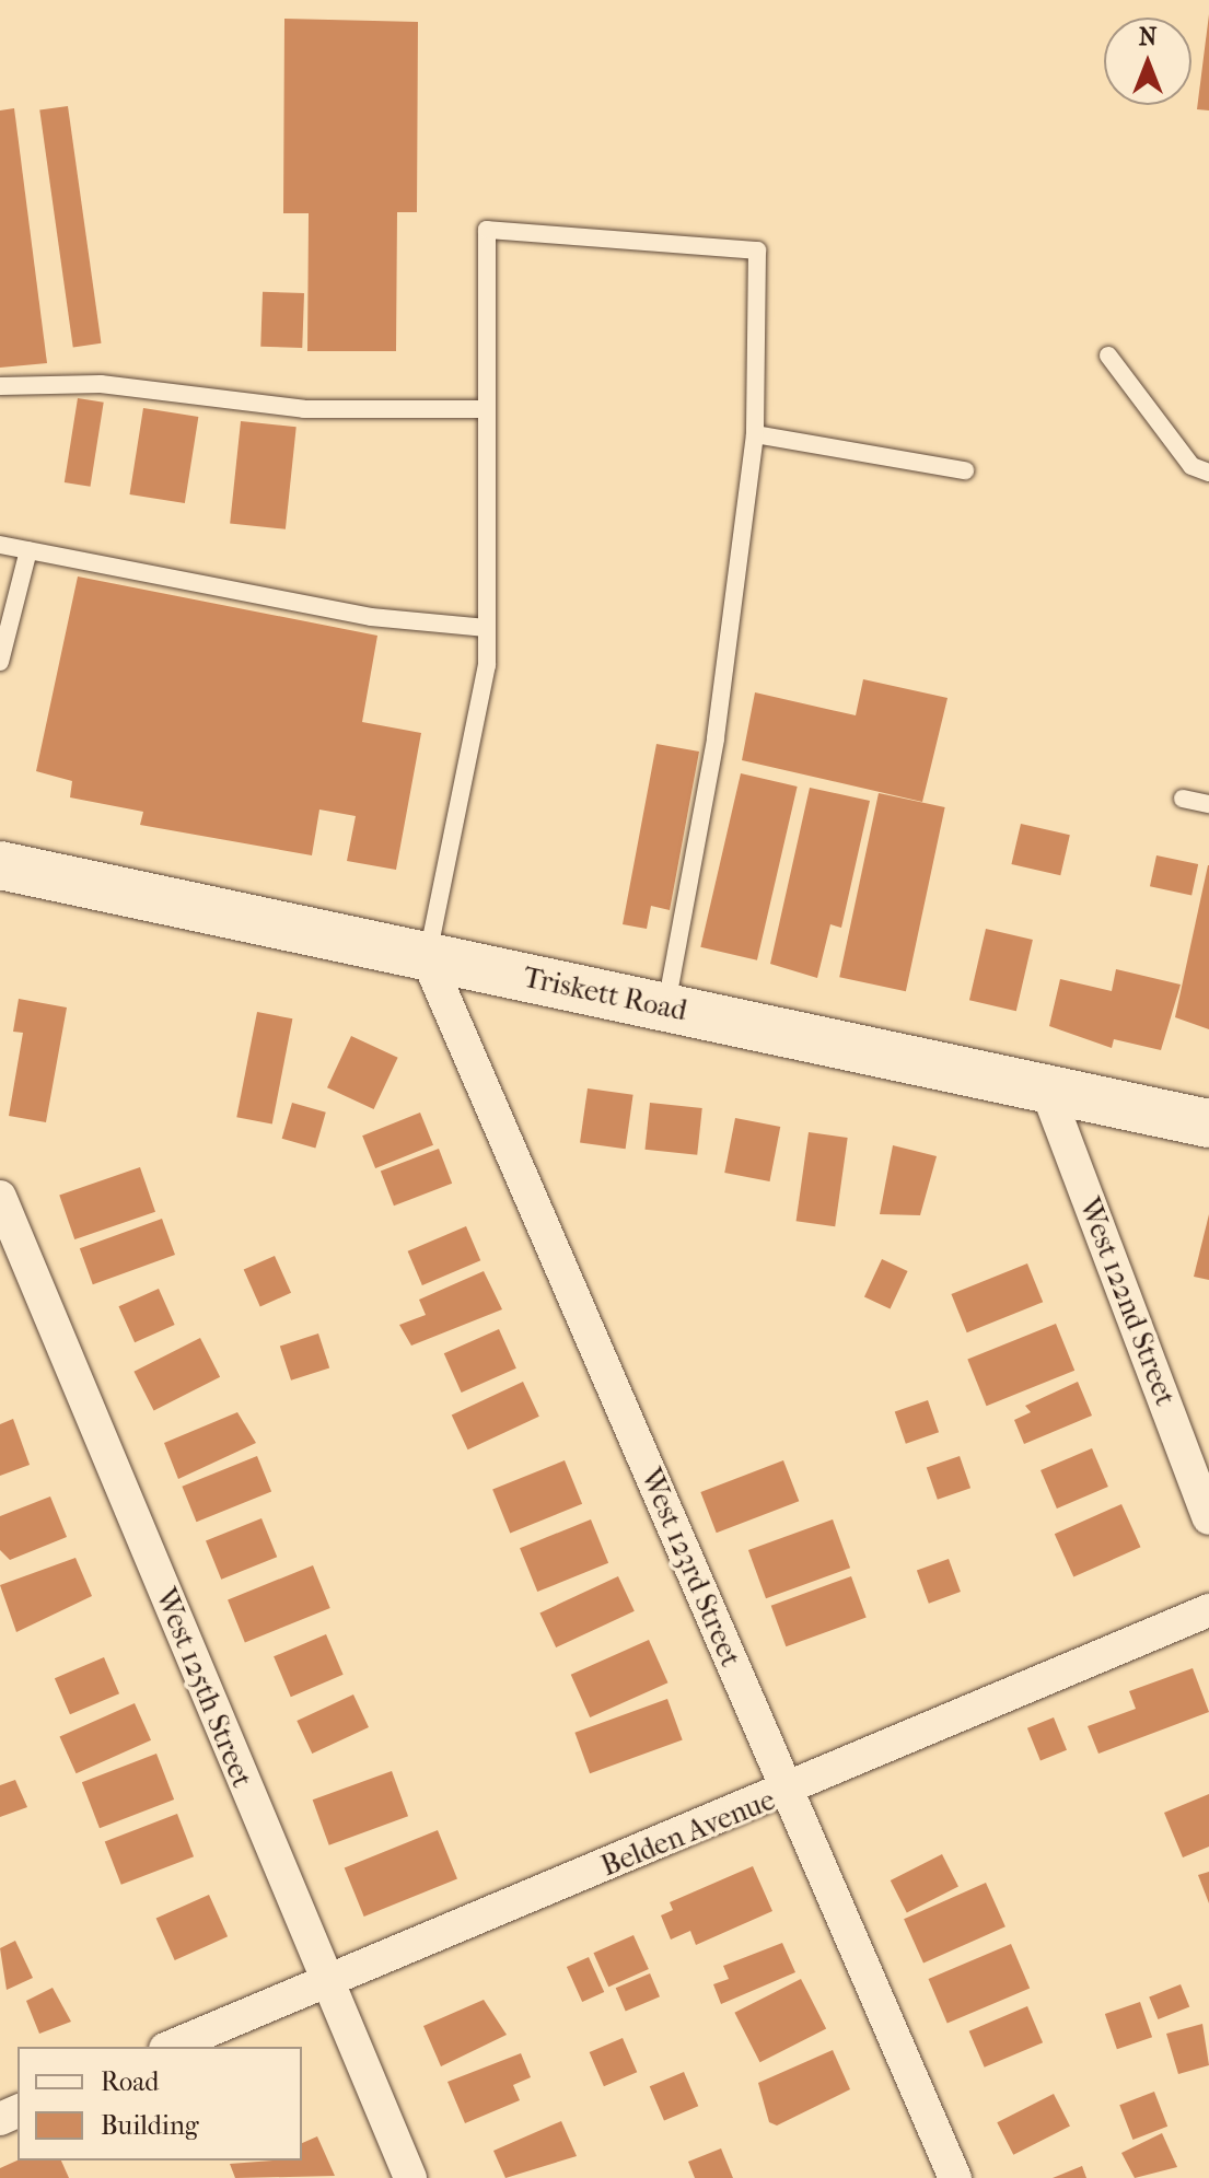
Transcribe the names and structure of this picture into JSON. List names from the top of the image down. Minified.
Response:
{"streets":{"street":["Triskett Road","West 122nd Street","West 123rd Street","West 125th Street","Belden Avenue"]},"crossings":[["Triskett Road","West 122nd Street"],["Triskett Road","West 123rd Street"],["West 123rd Street","Belden Avenue"],["West 125th Street","Belden Avenue"]],"legend":["Road","Building"],"north":"top"}
